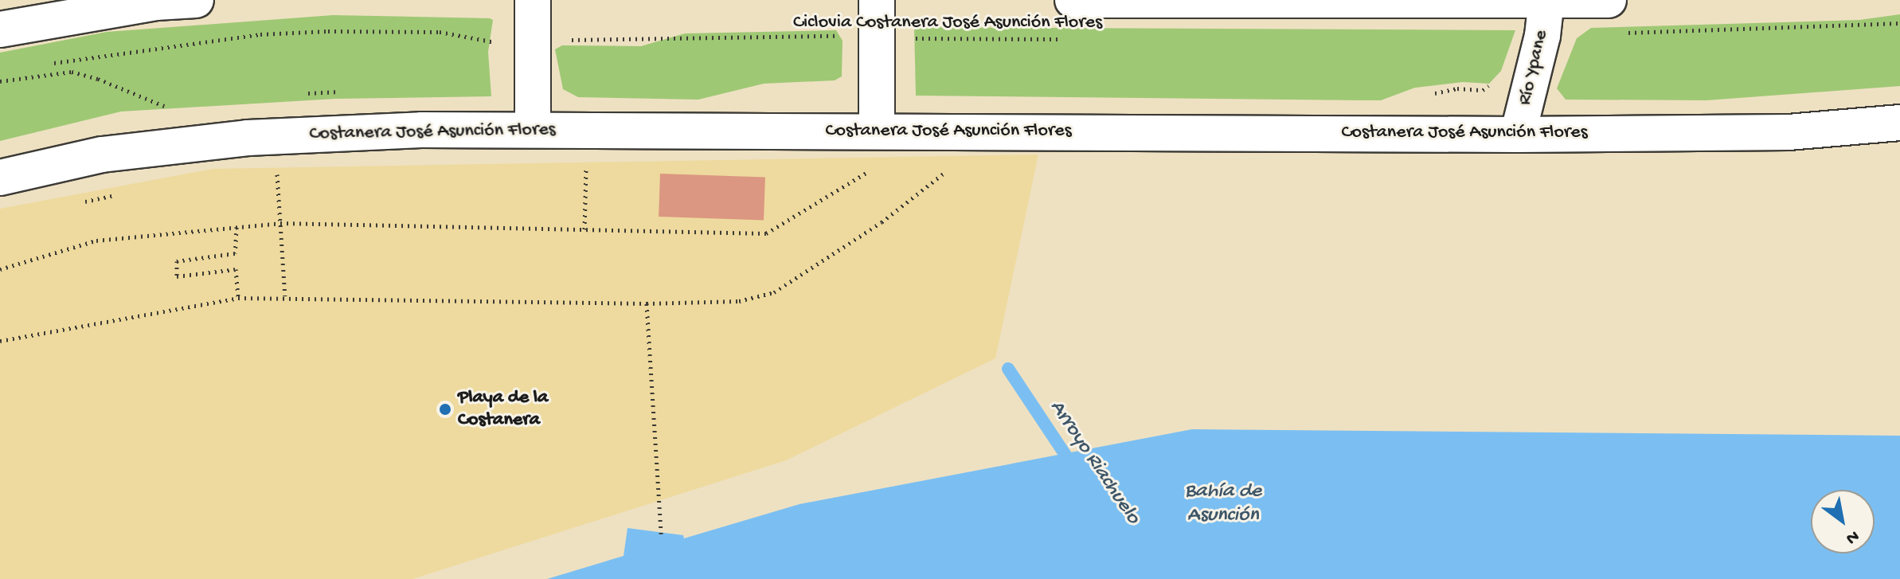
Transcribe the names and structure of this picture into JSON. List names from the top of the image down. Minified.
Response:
{"streets":{"main road":["Río Ypane","Costanera José Asunción Flores"],"path":["Ciclovia Costanera José Asunción Flores"]},"crossings":[["Río Ypane","Costanera José Asunción Flores"]],"water":["Arroyo Riachuelo","Bahía de Asunción"],"places":["Playa de la Costanera"],"north":"bottom right"}
